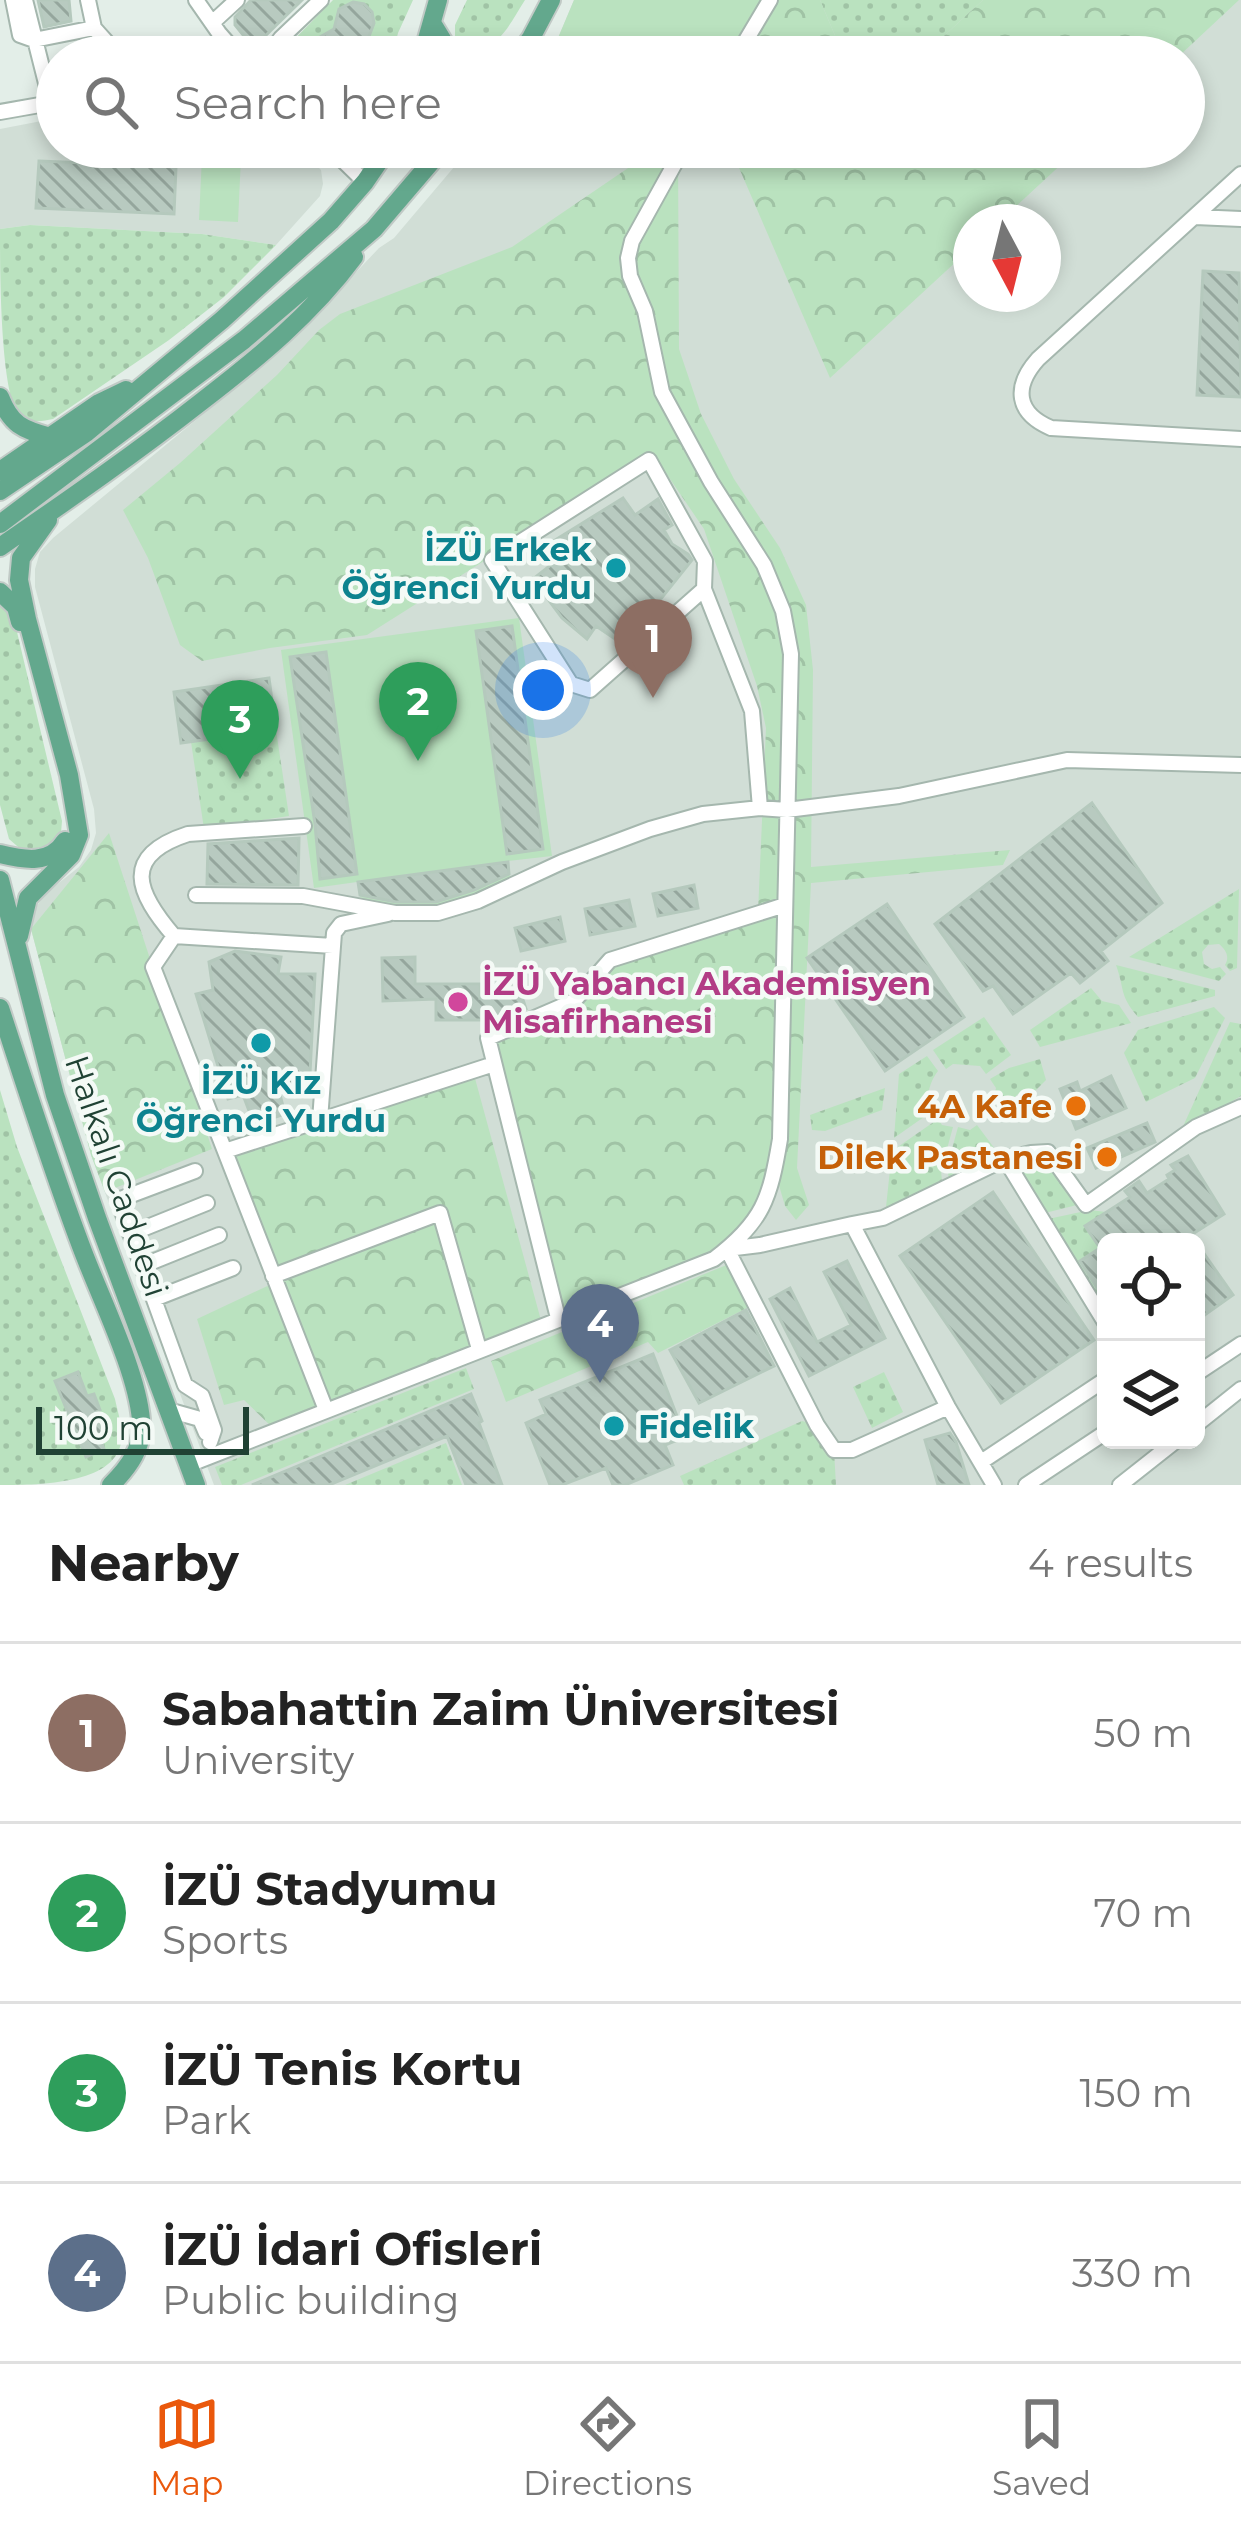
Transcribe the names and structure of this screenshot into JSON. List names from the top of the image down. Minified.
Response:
{"streets":{"main road":["Halkalı Caddesi"]},"places":["İZÜ Erkek Öğrenci Yurdu","İZÜ Yabancı Akademisyen Misafirhanesi","İZÜ Kız Öğrenci Yurdu","4A Kafe","Dilek Pastanesi","Fidelik"],"scale_bar":"100 m","north":"bottom","page":{"search":"Search here","pins":["1","2","3","4"],"scale":"100 m","heading":["Nearby","4 results"],"list":[{"mark":"1","name":"Sabahattin Zaim Üniversitesi","note":"University","value":"50 m"},{"mark":"2","name":"İZÜ Stadyumu","note":"Sports","value":"70 m"},{"mark":"3","name":"İZÜ Tenis Kortu","note":"Park","value":"150 m"},{"mark":"4","name":"İZÜ İdari Ofisleri","note":"Public building","value":"330 m"}],"nav":["Map","Directions","Saved"]}}
